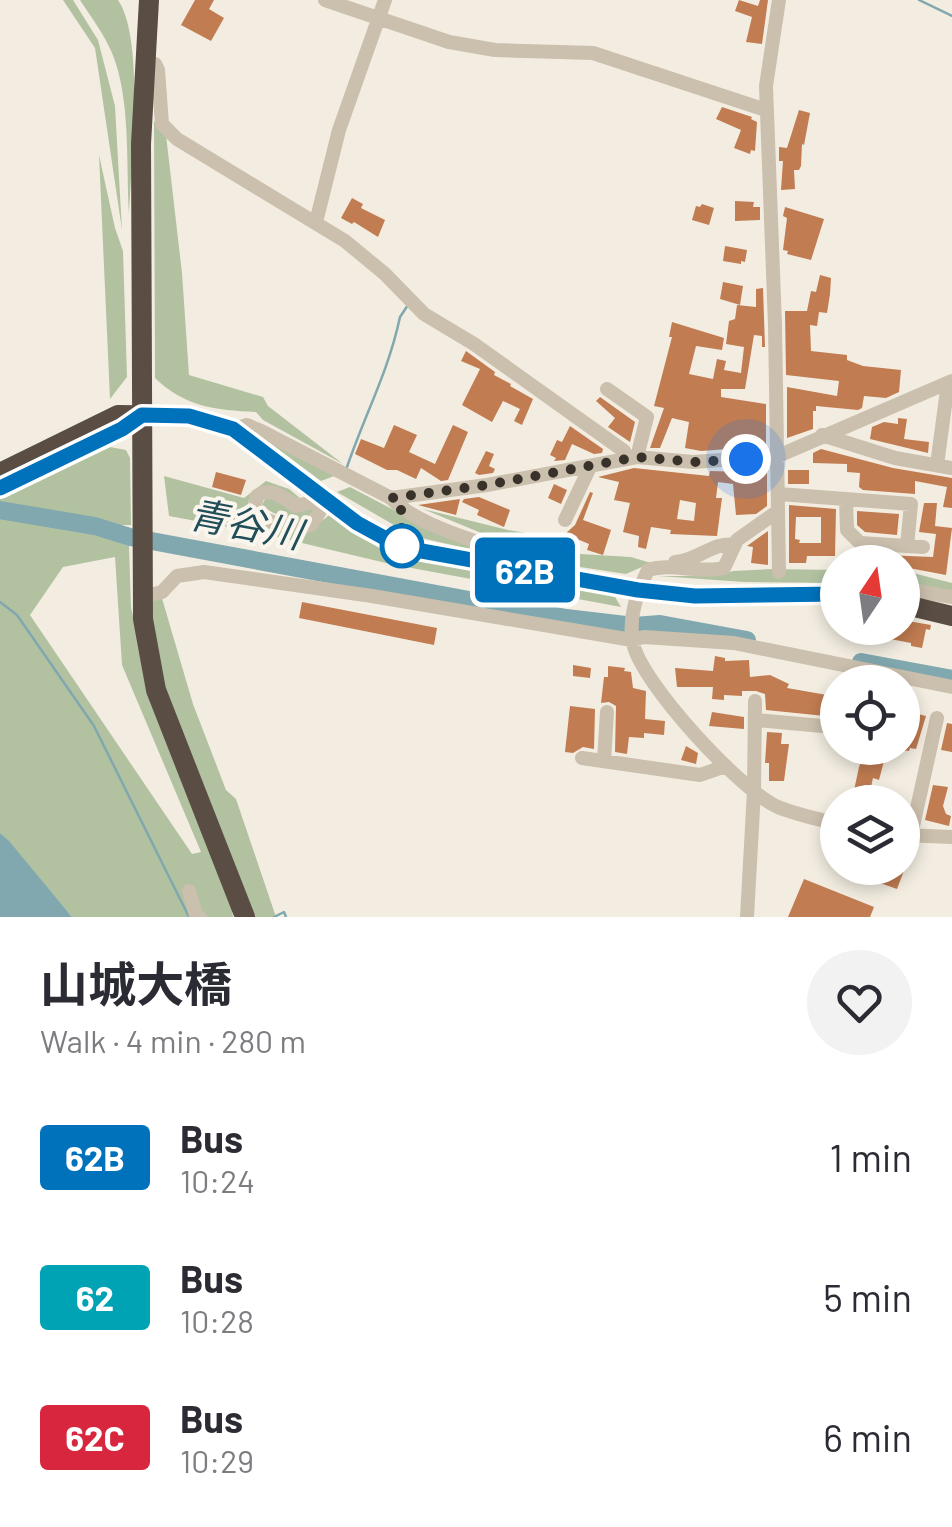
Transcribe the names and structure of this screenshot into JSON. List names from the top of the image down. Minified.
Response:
{"water":["青谷川"],"lines":["bus line 62B"],"north":"top","page":{"on_map":"62B","heading":["山城大橋","Walk · 4 min · 280 m"],"list":[{"mark":"62B","name":"Bus","note":"10:24","value":"1 min"},{"mark":"62","name":"Bus","note":"10:28","value":"5 min"},{"mark":"62C","name":"Bus","note":"10:29","value":"6 min"}]}}
